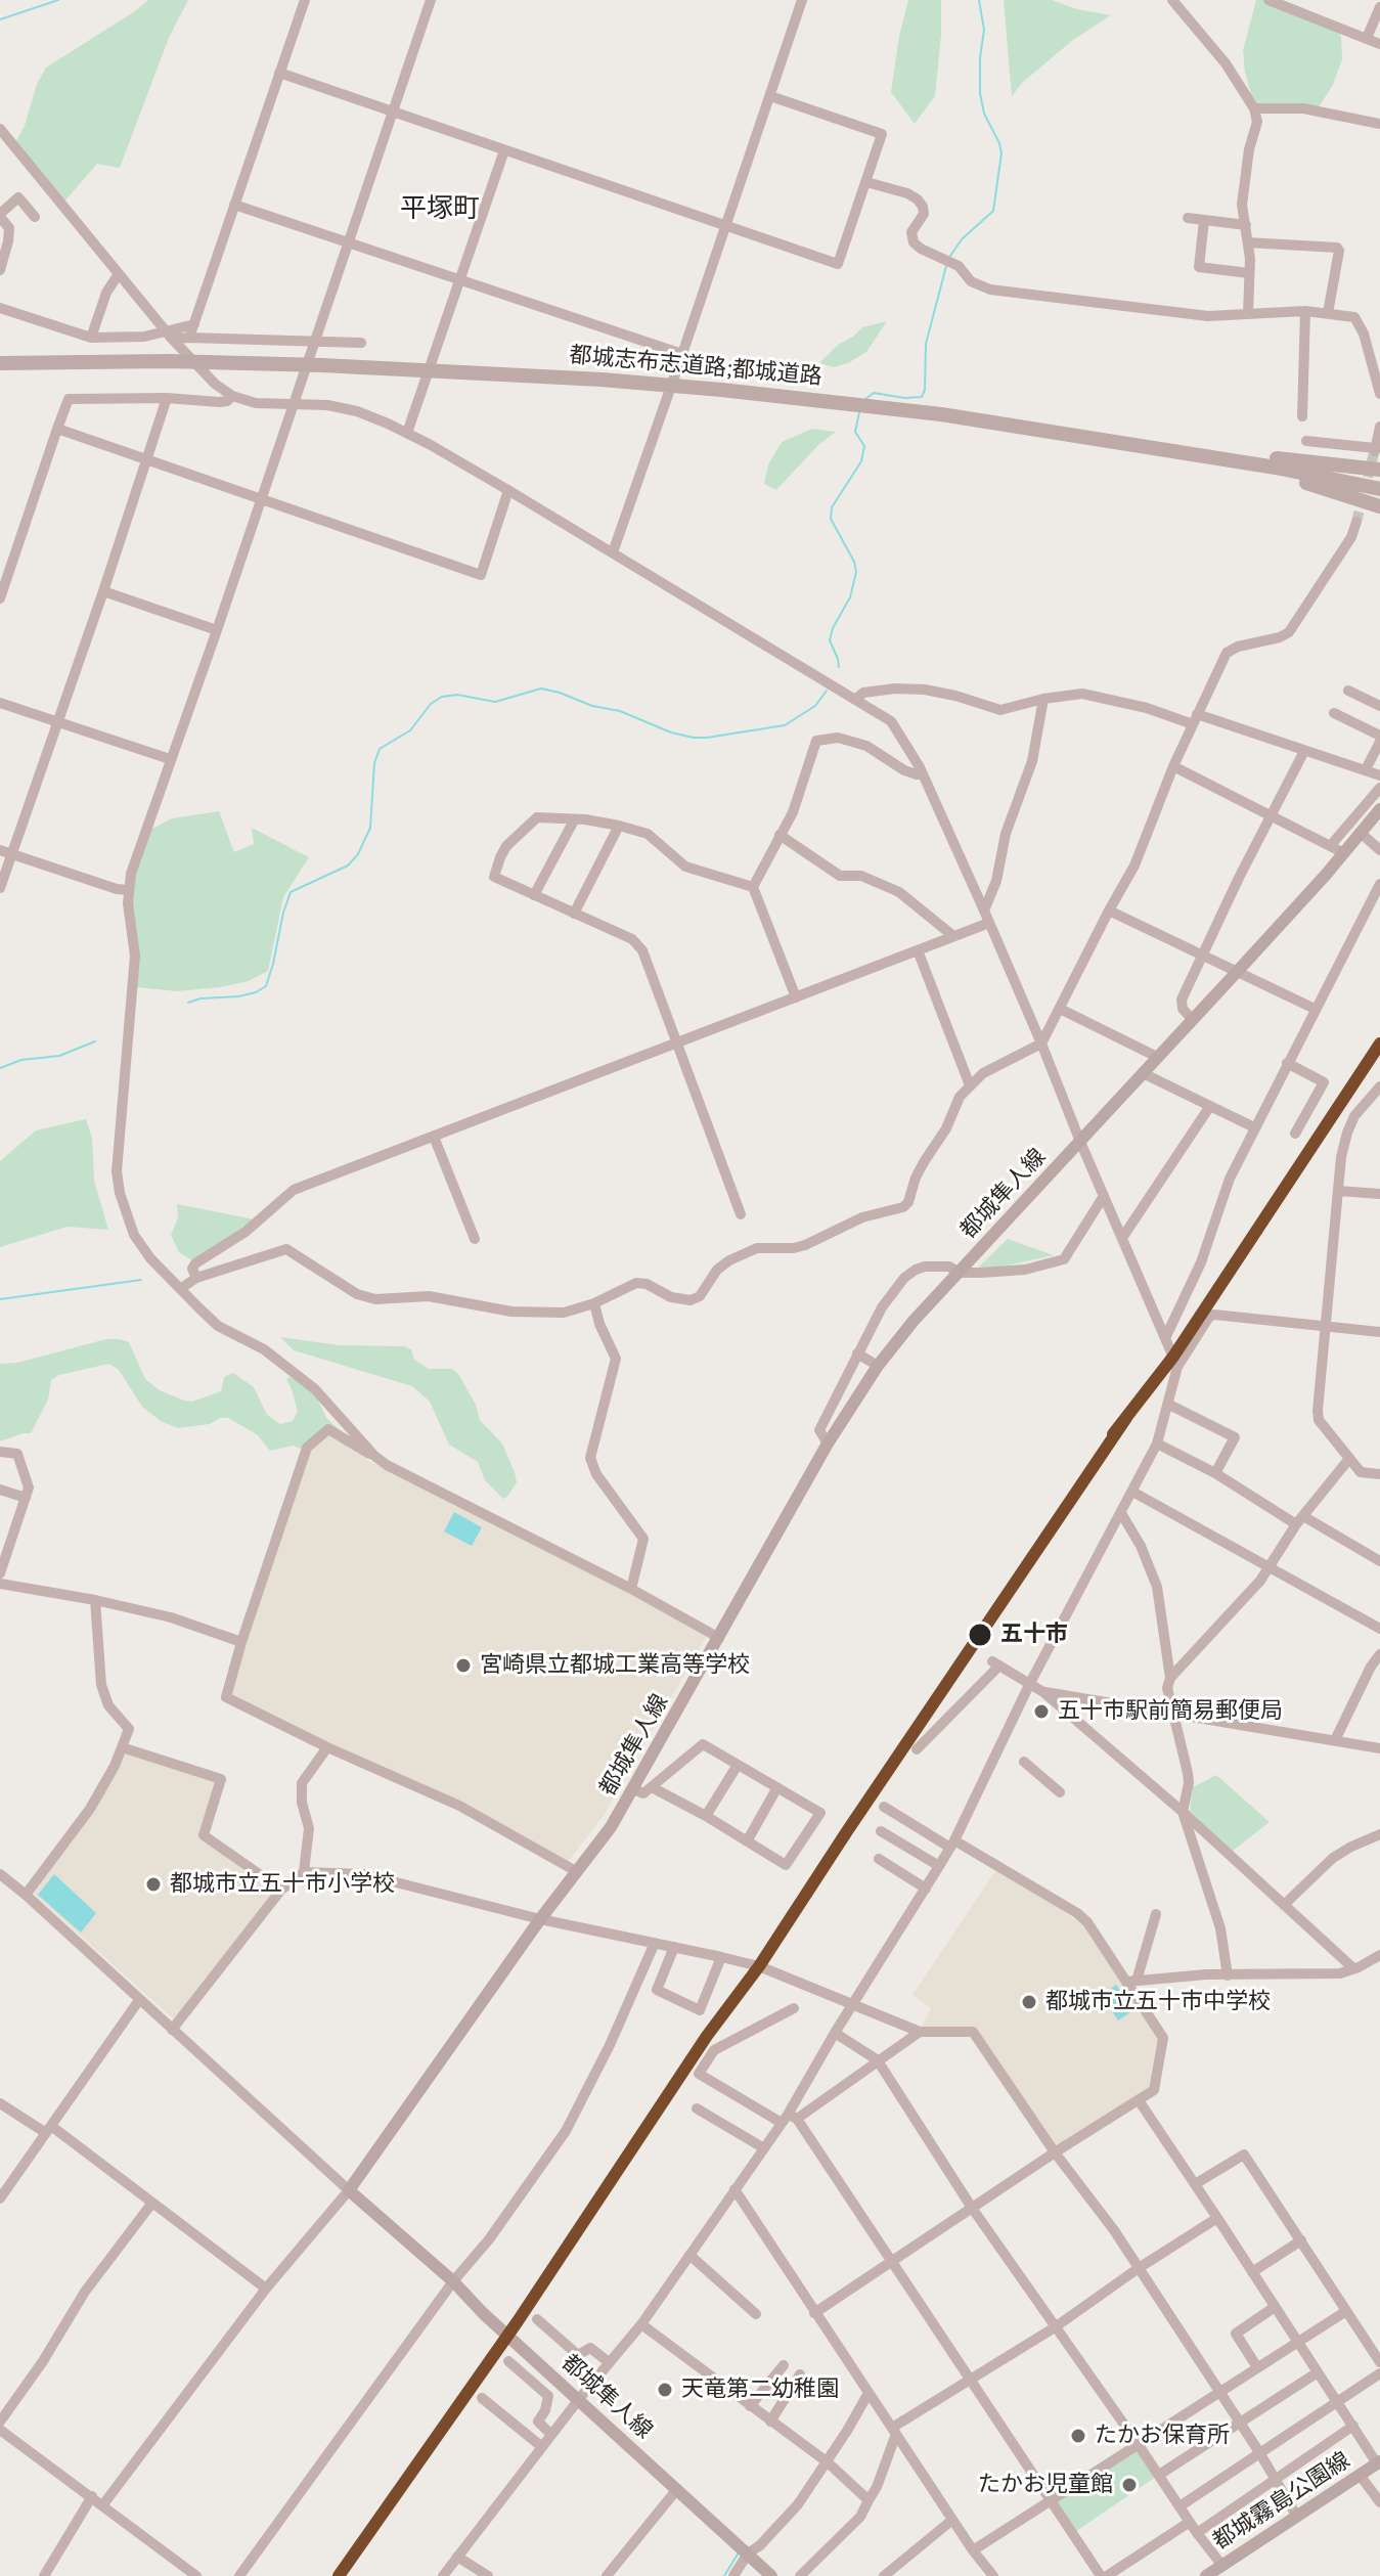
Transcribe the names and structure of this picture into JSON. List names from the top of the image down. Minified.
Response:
{"streets":{"highway":["都城志布志道路;都城道路"],"main road":["都城隼人線","都城霧島公園線"]},"districts":["平塚町"],"places":["五十市","宮崎県立都城工業高等学校","五十市駅前簡易郵便局","都城市立五十市小学校","都城市立五十市中学校","天竜第二幼稚園","たかお保育所","たかお児童館"]}
